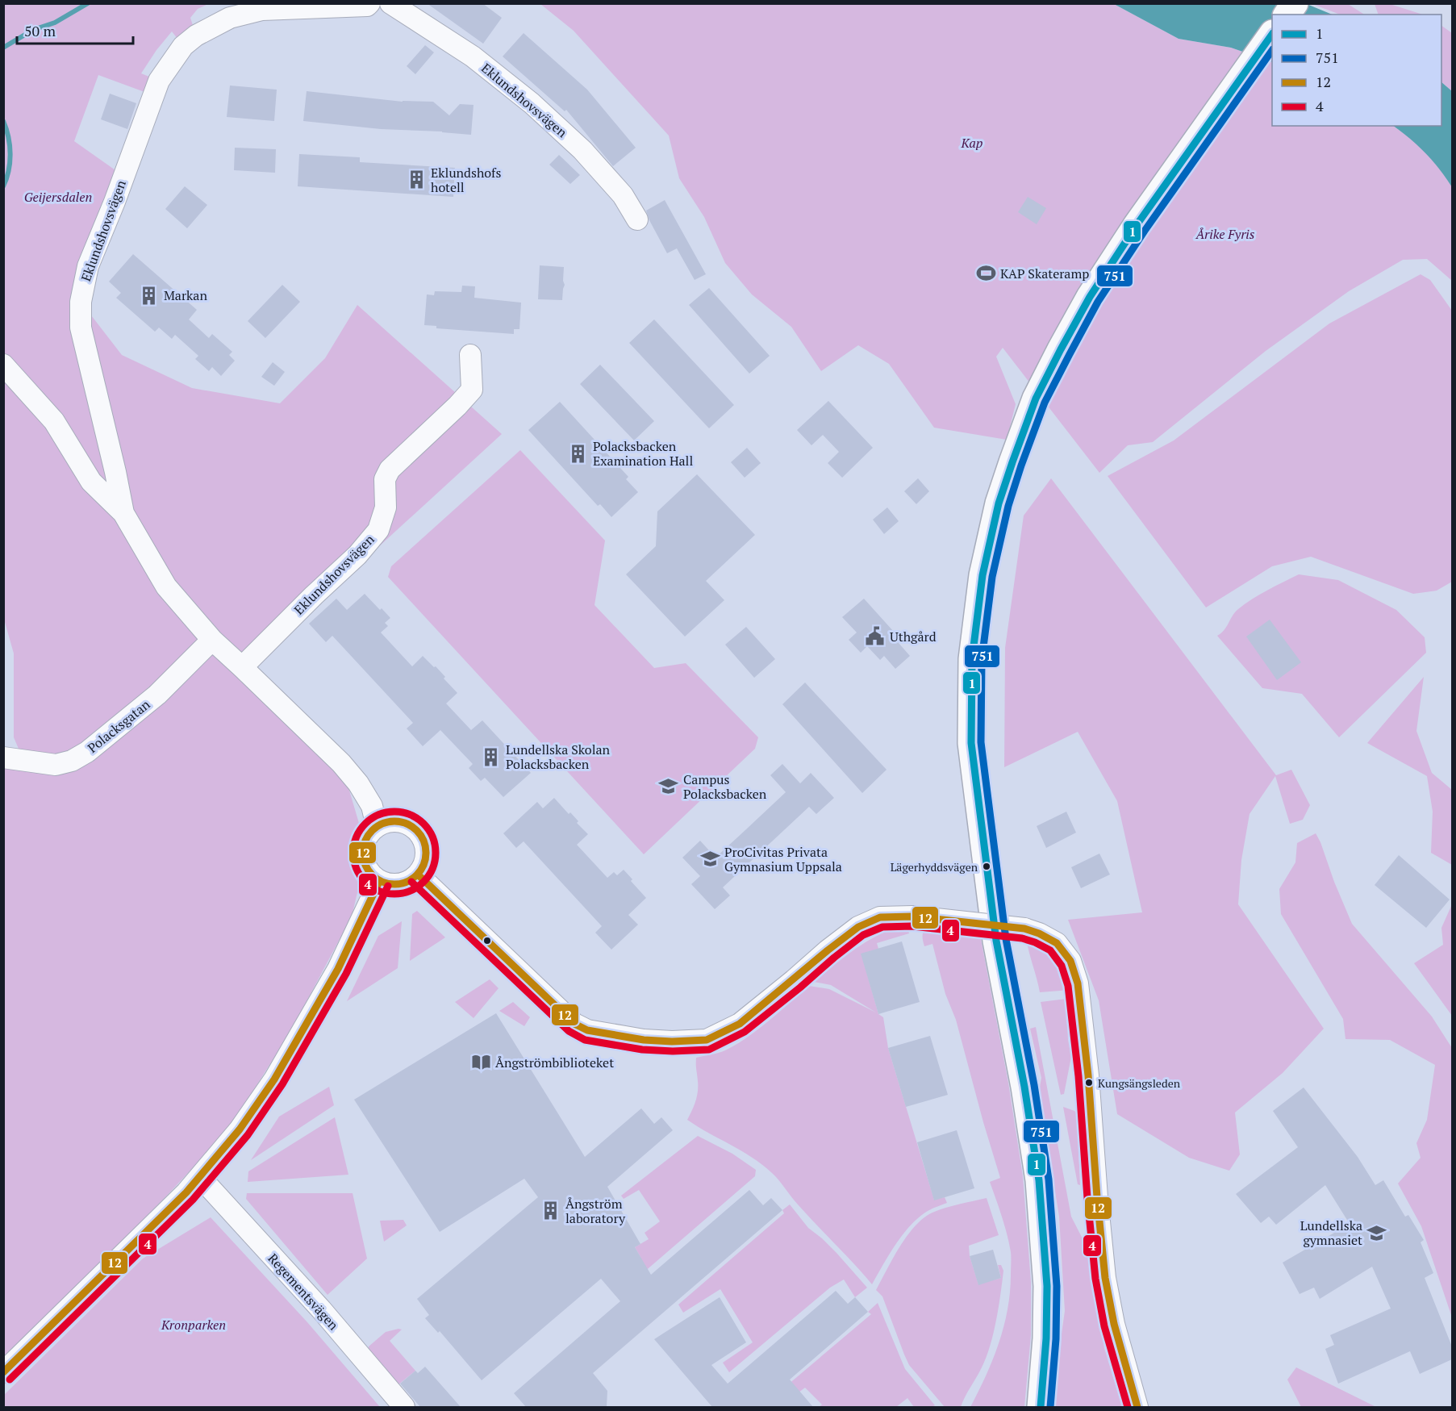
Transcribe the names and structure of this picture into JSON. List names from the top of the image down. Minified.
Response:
{"streets":{"street":["Eklundshovsvägen","Polacksgatan","Regementsvägen"]},"crossings":[["Eklundshovsvägen","Polacksgatan"]],"parks":["Kap","Geijersdalen","Årike Fyris","Kronparken"],"places":{"building":["Eklundshofs hotell","Markan","Polacksbacken Examination Hall","Lundellska Skolan Polacksbacken","Ångström laboratory"],"sports":["KAP Skateramp"],"public building":["Uthgård"],"school or university":["Campus Polacksbacken","ProCivitas Privata Gymnasium Uppsala","Lundellska gymnasiet"],"other":["Lägerhyddsvägen","Kungsängsleden"],"library":["Ångströmbiblioteket"]},"lines":["transit line 1","transit line 751","transit line 4","transit line 12"],"legend":["1","751","12","4"],"scale_bar":"50 m"}
